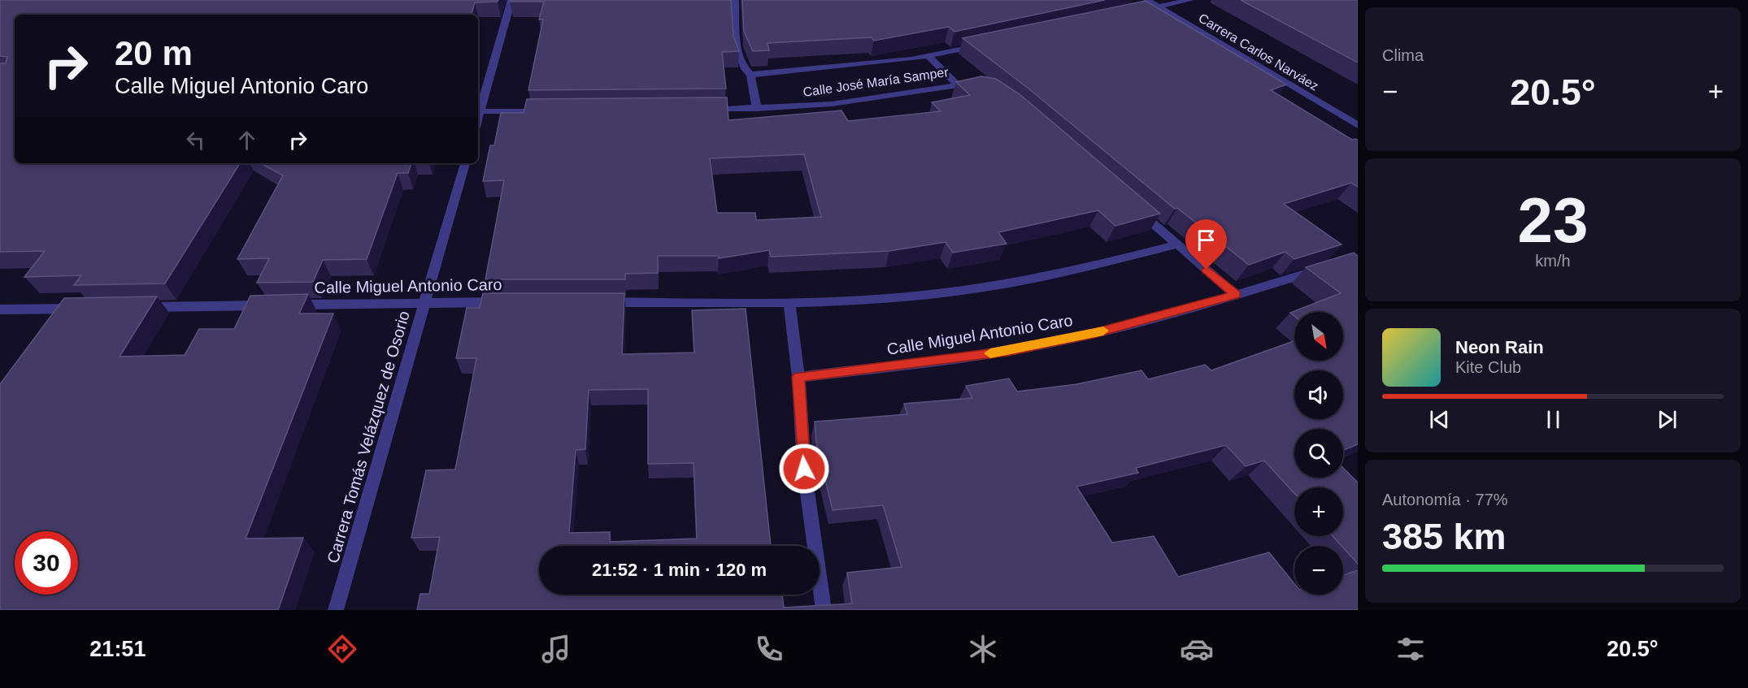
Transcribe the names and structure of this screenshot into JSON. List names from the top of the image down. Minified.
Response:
{"streets":{"street":["Carrera Carlos Narváez","Calle José María Samper","Calle Miguel Antonio Caro","Carrera Tomás Velázquez de Osorio"]},"crossings":[["Calle Miguel Antonio Caro","Carrera Tomás Velázquez de Osorio"]],"north":"bottom right","page":{"tile":["Clima",["23","km/h"],["Autonomía · 77%","385 km"]],"turn":["20 m","Calle Miguel Antonio Caro"],"heat":["−","20.5°","+"],"map_buttons":["+","−"],"song":["Neon Rain","Kite Club"],"limit":"30","trip":"21:52 · 1 min · 120 m","tabs":["21:51","20.5°"]}}
